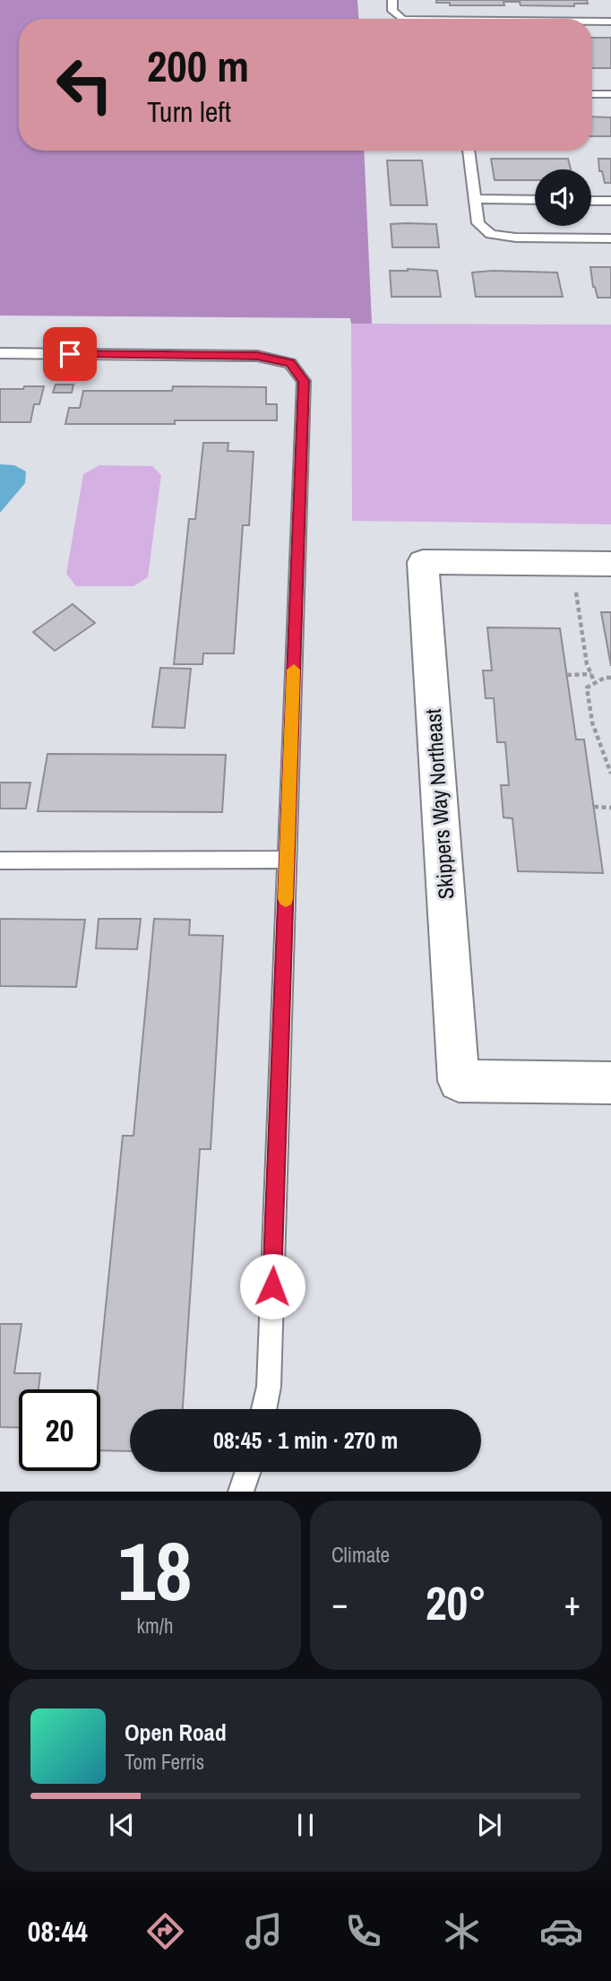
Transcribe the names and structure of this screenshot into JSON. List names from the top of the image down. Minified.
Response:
{"streets":{"street":["Skippers Way Northeast"]},"page":{"turn":["200 m","Turn left"],"limit":"20","trip":"08:45 · 1 min · 270 m","tile":[["18","km/h"],"Climate"],"heat":["−","20°","+"],"song":["Open Road","Tom Ferris"],"tabs":"08:44"}}
